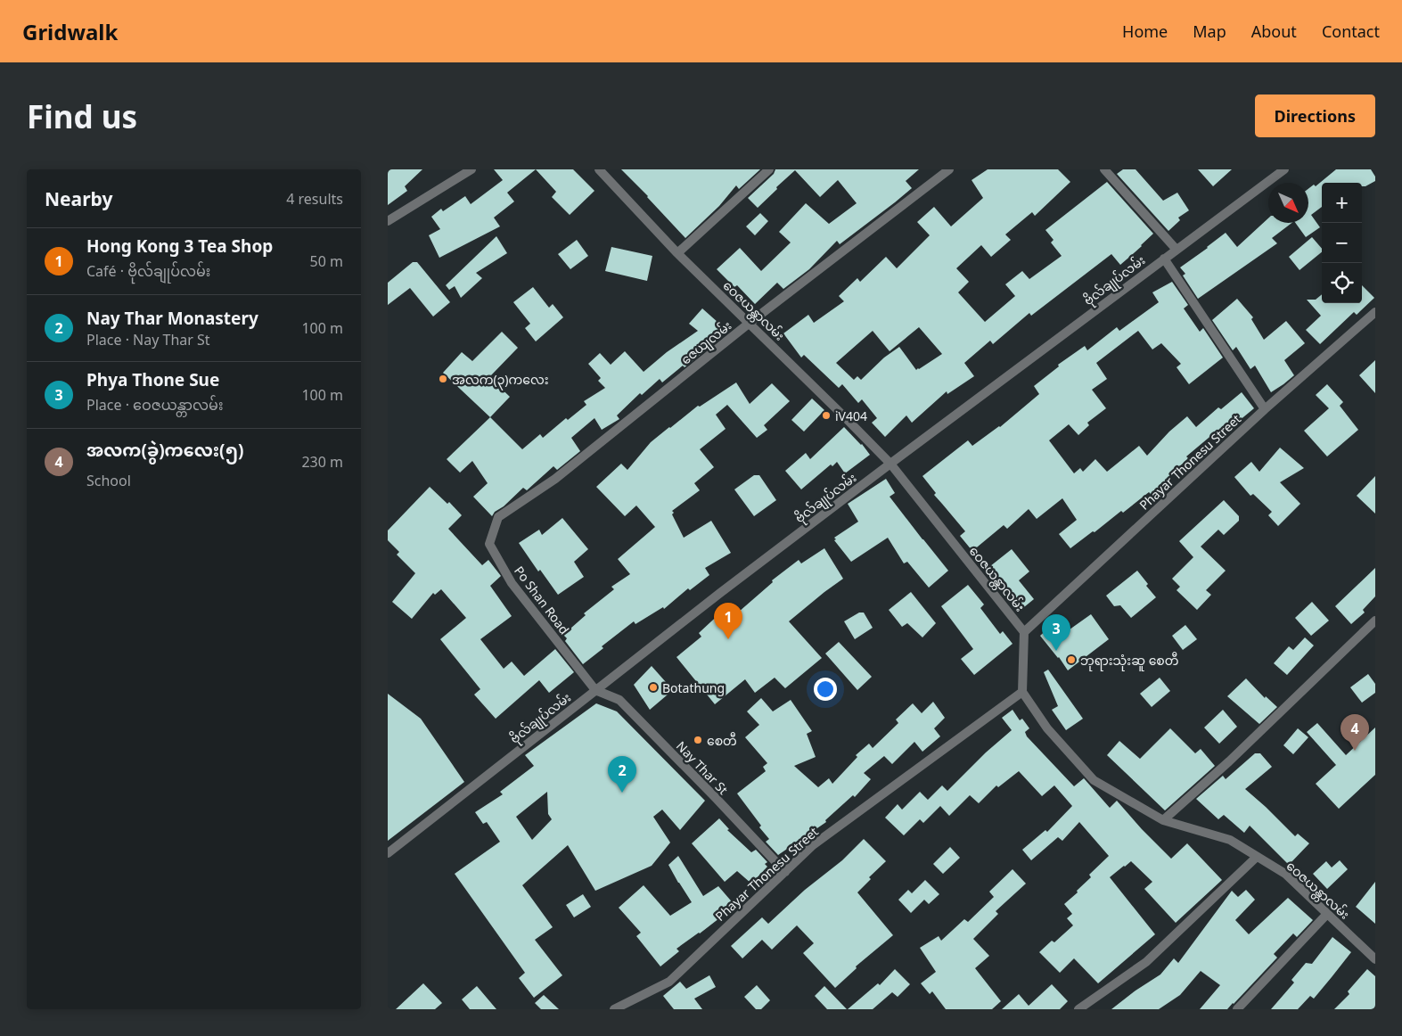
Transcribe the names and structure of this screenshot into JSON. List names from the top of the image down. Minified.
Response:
{"streets":{"street":["ဗိုလ်ချုပ်လမ်း","ဝေဇယန္တာလမ်း","ဇေယျလမ်း","Phayar Thonesu Street","Po Shan Road","Nay Thar St"]},"crossings":[["ဗိုလ်ချုပ်လမ်း","ဝေဇယန္တာလမ်း"],["ဗိုလ်ချုပ်လမ်း","Po Shan Road"],["ဗိုလ်ချုပ်လမ်း","Nay Thar St"],["ဝေဇယန္တာလမ်း","ဇေယျလမ်း"],["ဝေဇယန္တာလမ်း","Phayar Thonesu Street"],["ဇေယျလမ်း","Po Shan Road"],["Phayar Thonesu Street","Nay Thar St"],["Po Shan Road","Nay Thar St"]],"places":["အလက(၃)ကလေး","iV404","ဘုရားသုံးဆူ စေတီ","Botathung","စေတီ"],"north":"bottom right","page":{"header":"Gridwalk","nav":["Home","Map","About","Contact"],"buttons":"Directions","title":"Find us","heading":["Nearby","4 results"],"map_buttons":["+","−"],"list":[{"mark":"1","name":"Hong Kong 3 Tea Shop","note":"Café · ဗိုလ်ချုပ်လမ်း","value":"50 m"},{"mark":"2","name":"Nay Thar Monastery","note":"Place · Nay Thar St","value":"100 m"},{"mark":"3","name":"Phya Thone Sue","note":"Place · ဝေဇယန္တာလမ်း","value":"100 m"},{"mark":"4","name":"အလက(ခွဲ)ကလေး(၅)","note":"School","value":"230 m"}],"pins":["1","3","4","2"]}}
